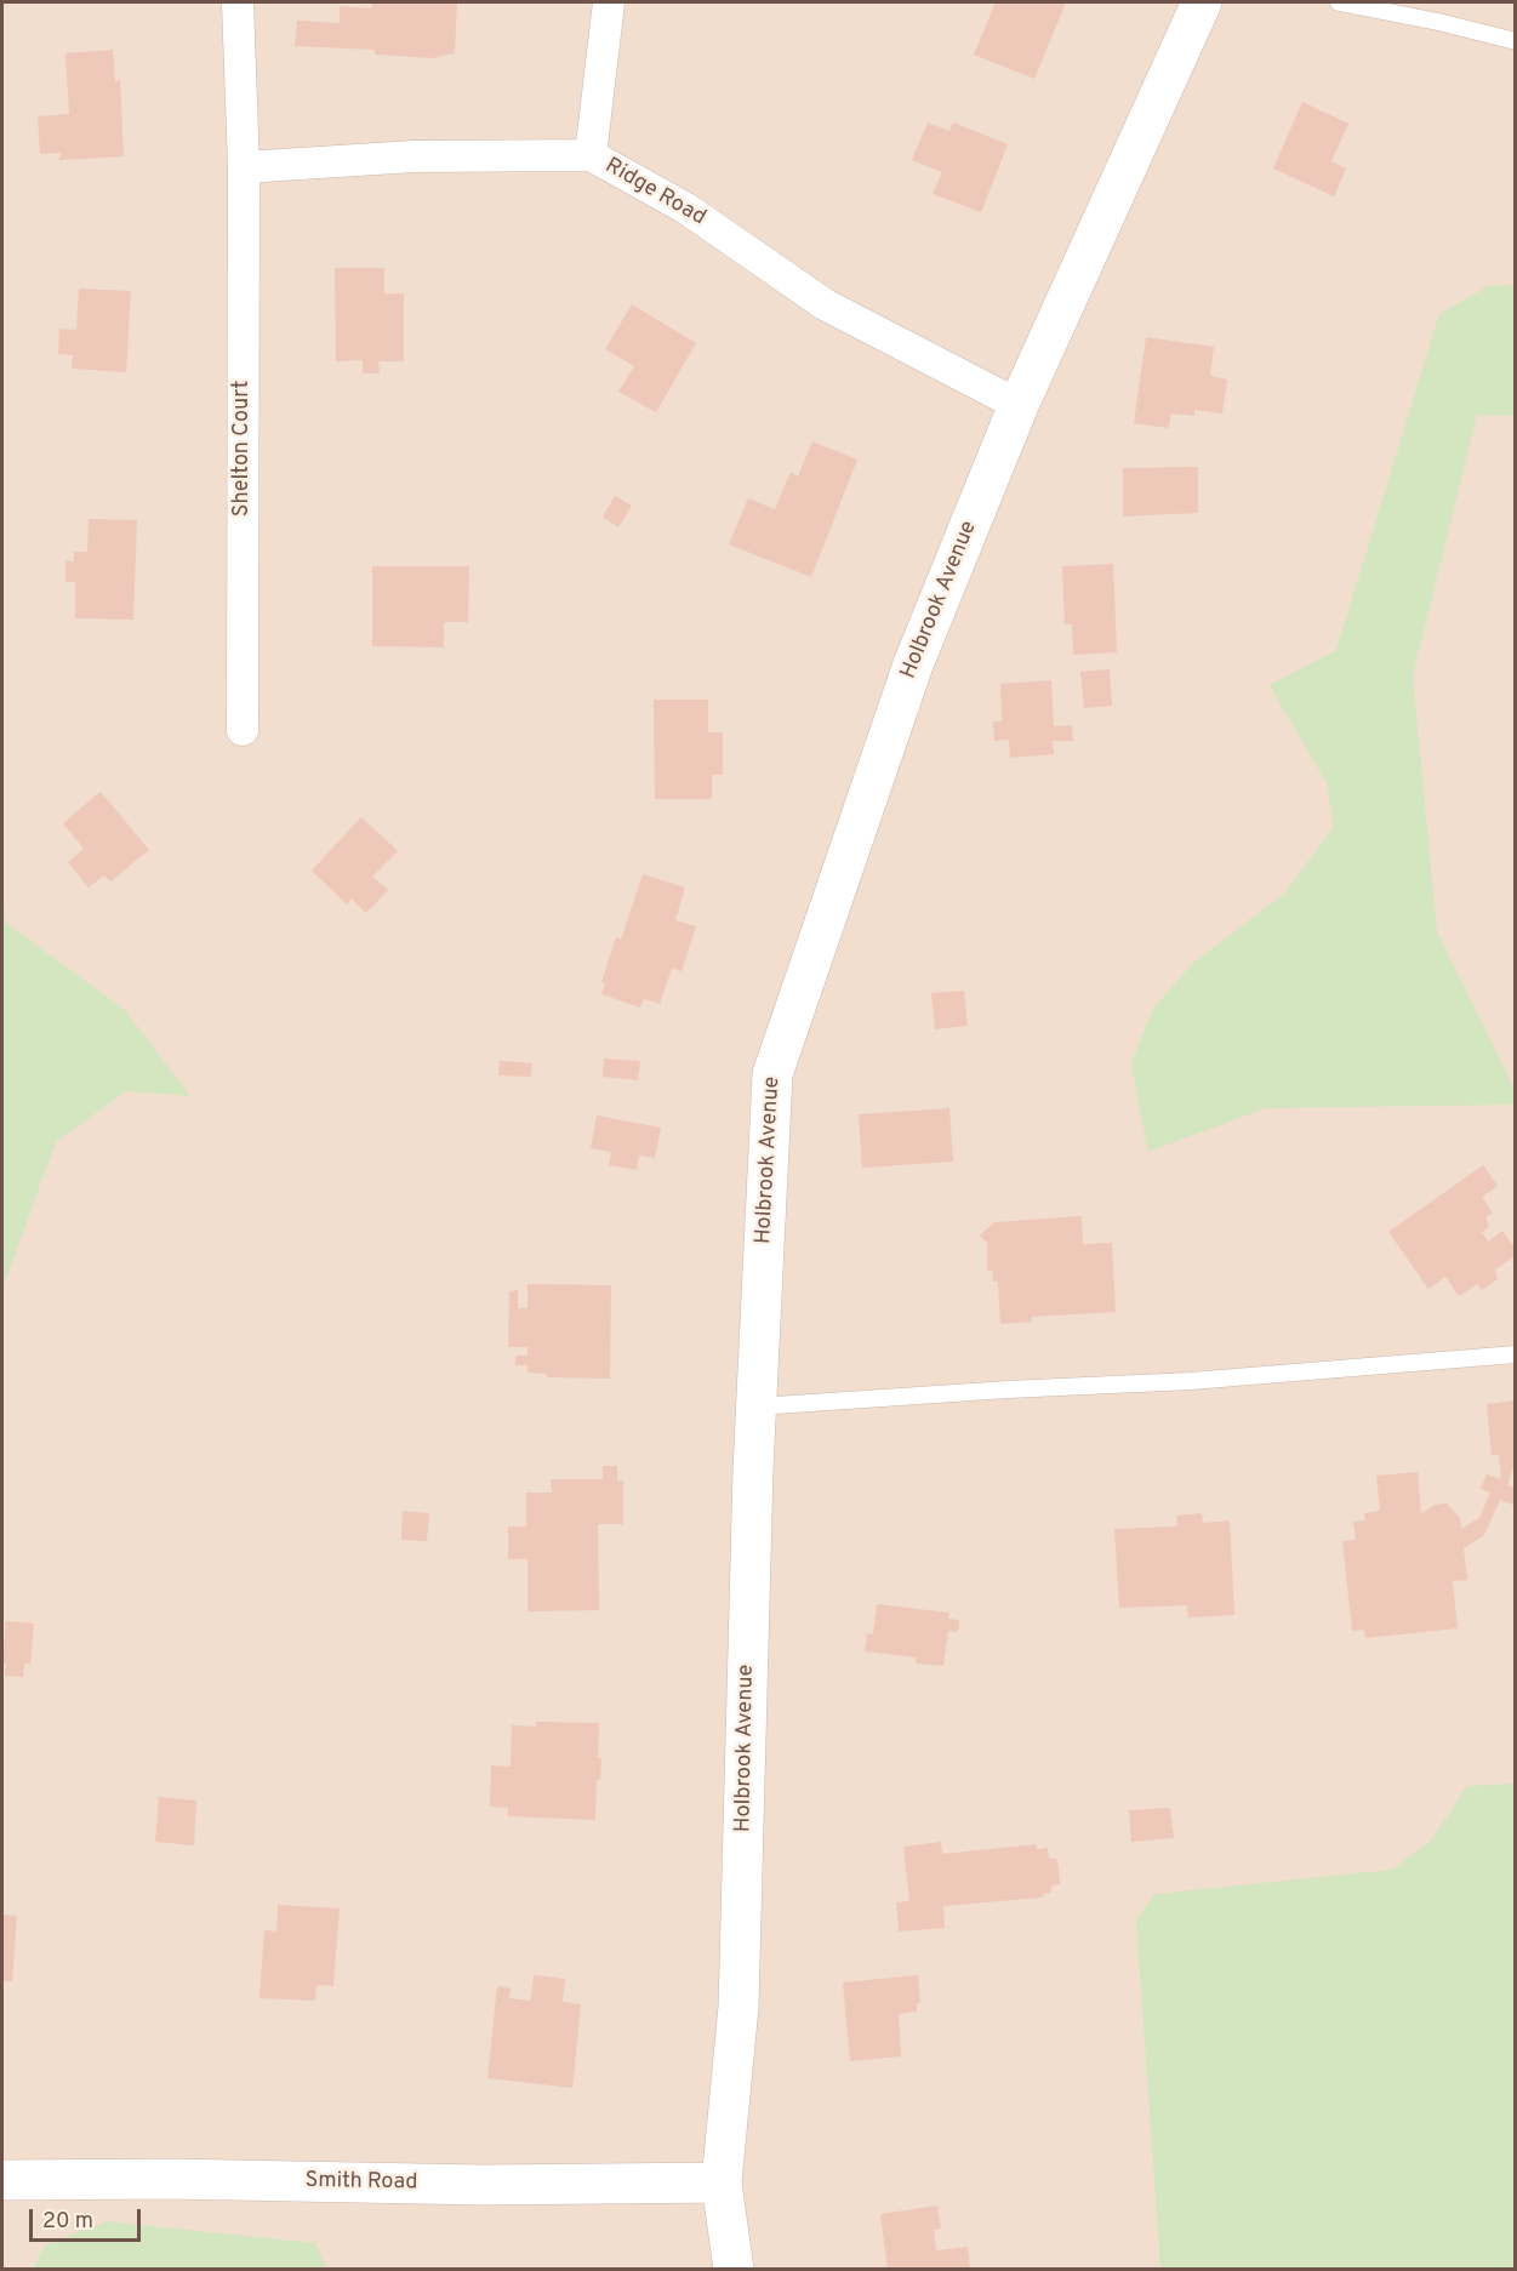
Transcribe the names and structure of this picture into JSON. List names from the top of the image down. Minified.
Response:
{"streets":{"street":["Ridge Road","Shelton Court","Holbrook Avenue","Smith Road"]},"crossings":[["Ridge Road","Shelton Court"],["Ridge Road","Holbrook Avenue"],["Holbrook Avenue","Smith Road"]],"scale_bar":"20 m"}
